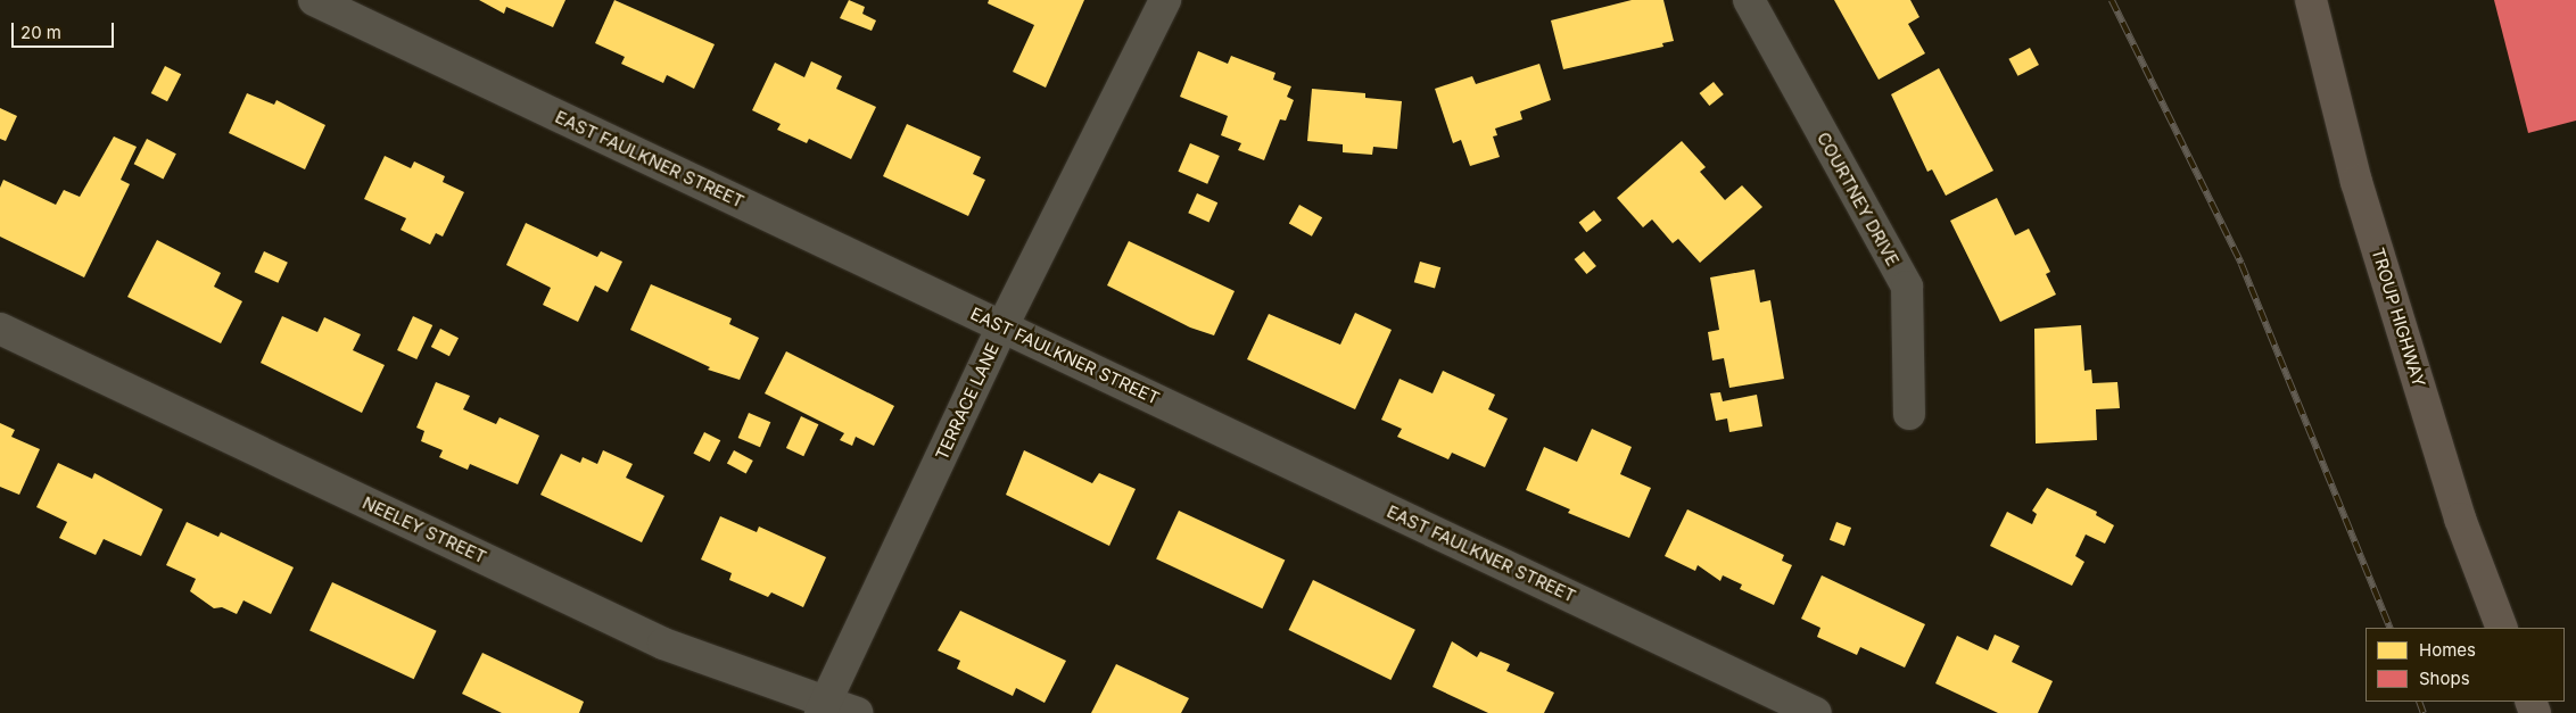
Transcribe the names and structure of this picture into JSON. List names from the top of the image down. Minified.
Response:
{"streets":{"main road":["TROUP HIGHWAY"],"street":["EAST FAULKNER STREET","COURTNEY DRIVE","TERRACE LANE","NEELEY STREET"]},"crossings":[["EAST FAULKNER STREET","TERRACE LANE"],["TERRACE LANE","NEELEY STREET"]],"legend":["Homes","Shops"],"scale_bar":"20 m"}
